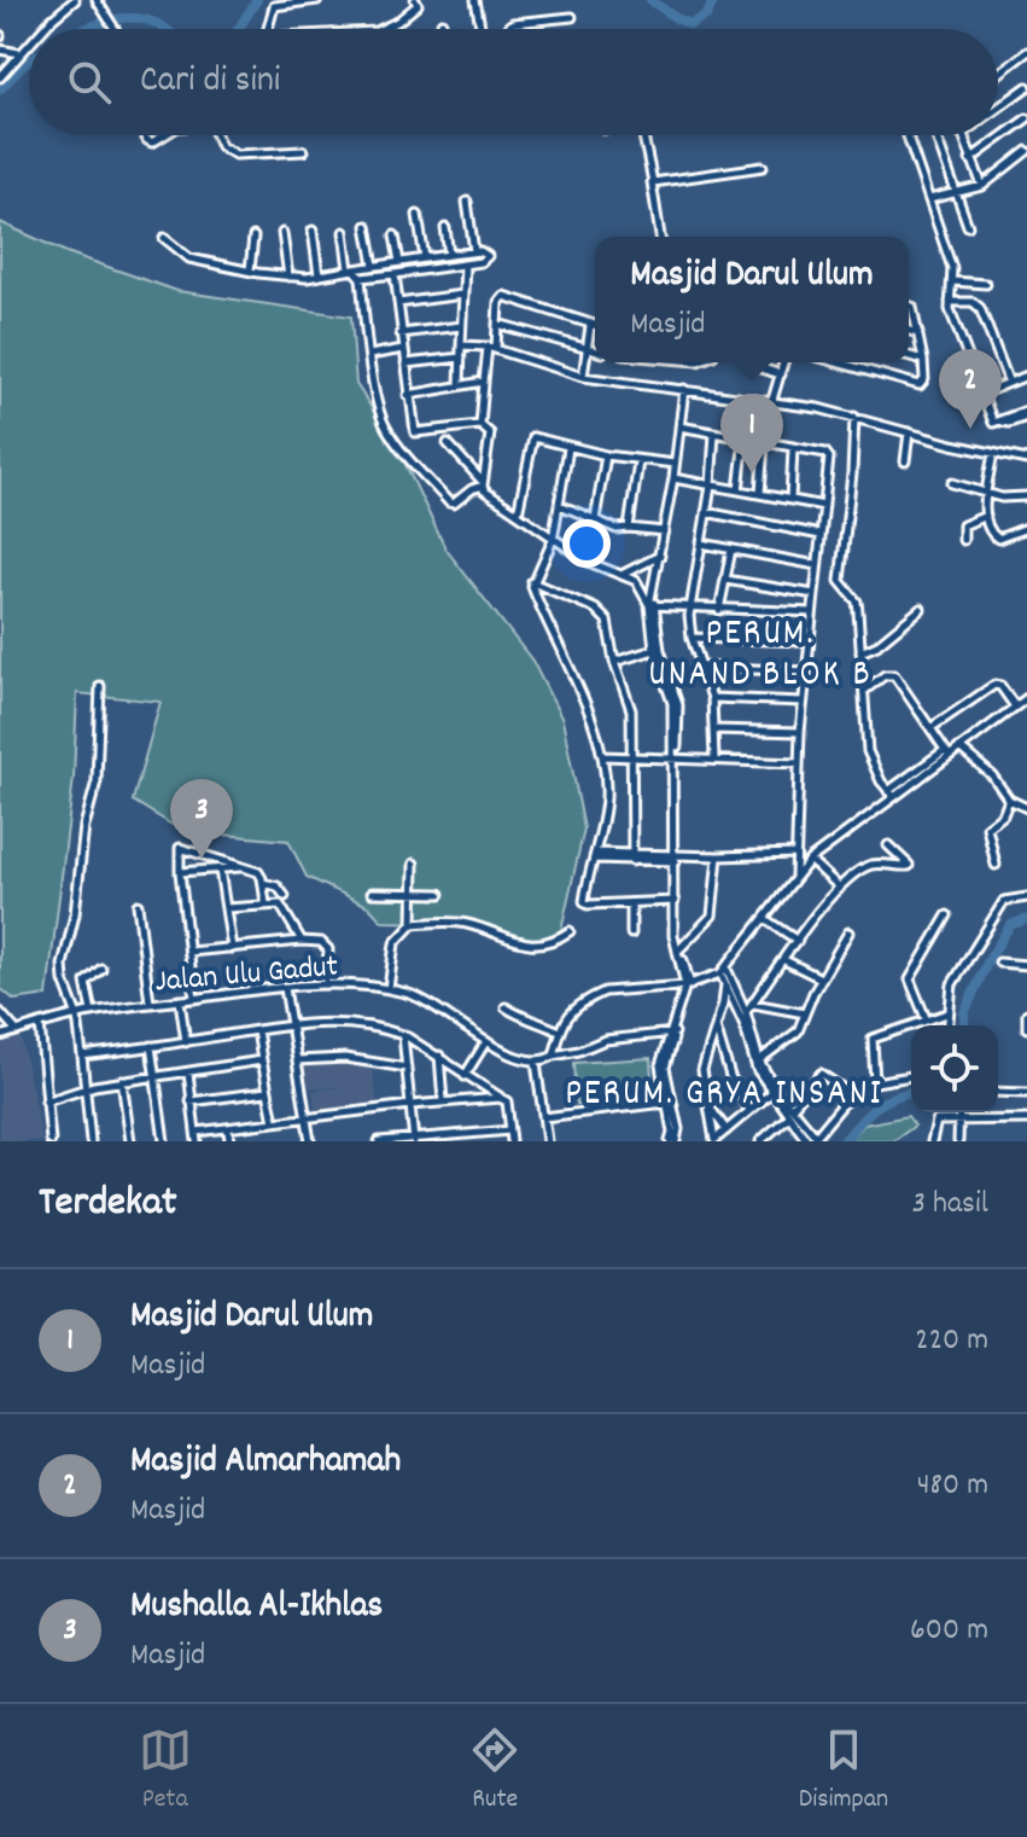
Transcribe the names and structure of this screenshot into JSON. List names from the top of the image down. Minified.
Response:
{"streets":{"street":["Jalan Ulu Gadut"]},"districts":["PERUM. UNAND BLOK B","PERUM. GRYA INSANI"],"page":{"search":"Cari di sini","popup":["Masjid Darul Ulum","Masjid"],"pins":["2","1","3"],"heading":["Terdekat","3 hasil"],"list":[{"mark":"1","name":"Masjid Darul Ulum","note":"Masjid","value":"220 m"},{"mark":"2","name":"Masjid Almarhamah","note":"Masjid","value":"480 m"},{"mark":"3","name":"Mushalla Al-Ikhlas","note":"Masjid","value":"600 m"}],"nav":["Peta","Rute","Disimpan"]}}
